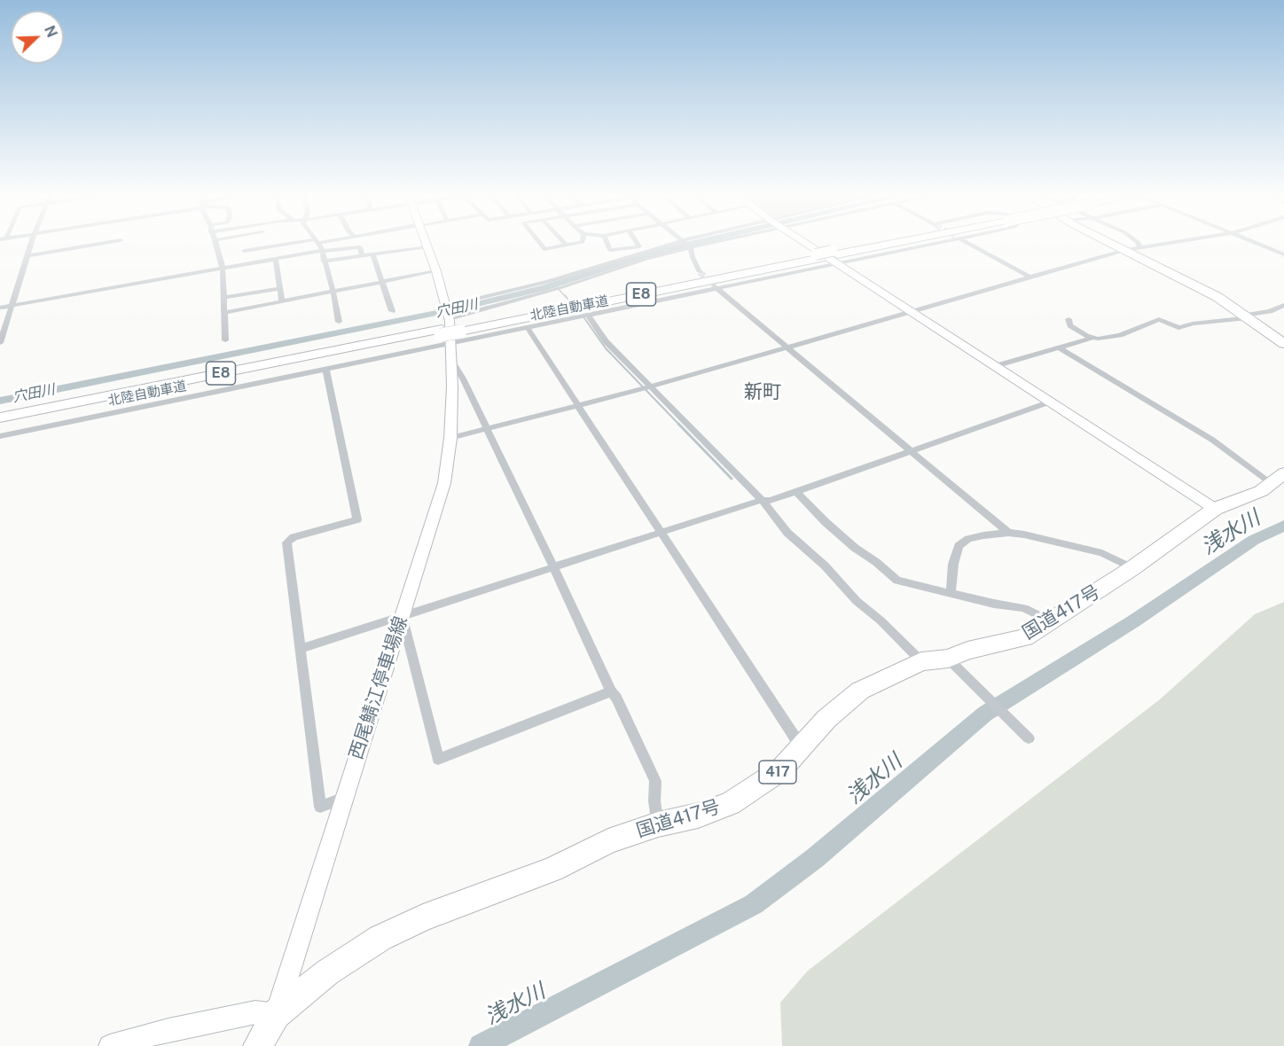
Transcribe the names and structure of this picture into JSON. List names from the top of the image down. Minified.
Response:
{"streets":{"highway":["E8","北陸自動車道","国道417号","417"],"main road":["西尾鯖江停車場線"]},"crossings":[["北陸自動車道","西尾鯖江停車場線"],["国道417号","西尾鯖江停車場線"]],"districts":["新町"],"water":["穴田川","浅水川"],"north":"top right"}
